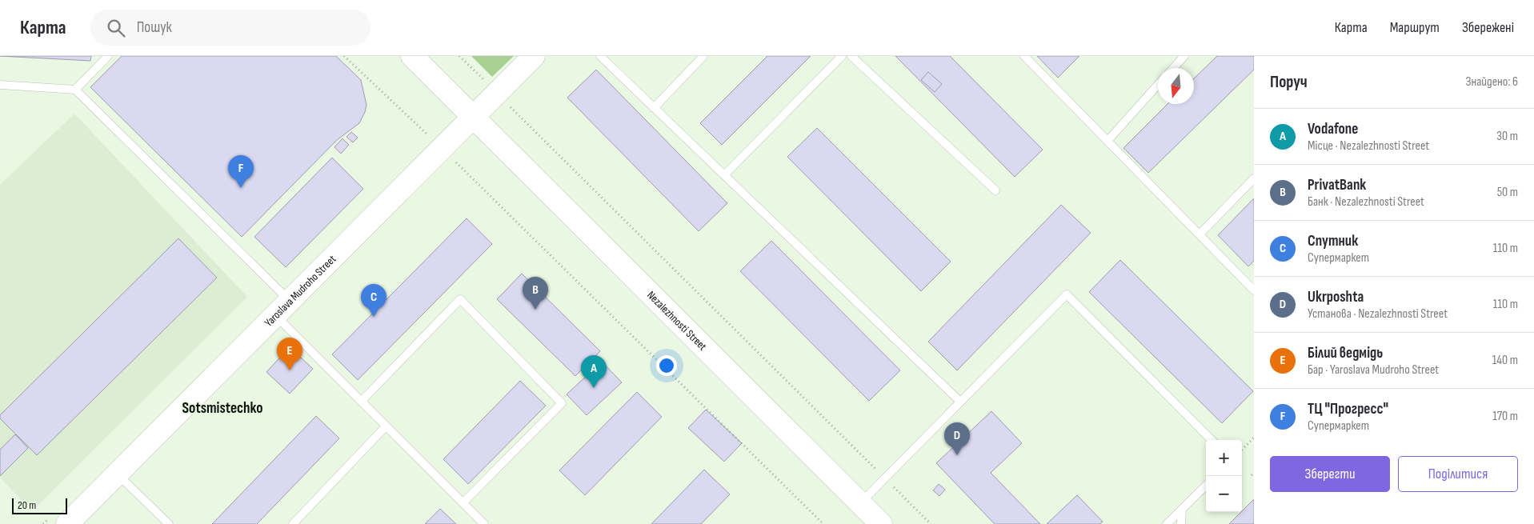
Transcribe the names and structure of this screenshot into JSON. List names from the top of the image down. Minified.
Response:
{"streets":{"street":["Yaroslava Mudroho Street","Nezalezhnosti Street"]},"crossings":[["Yaroslava Mudroho Street","Nezalezhnosti Street"]],"districts":["Sotsmistechko"],"scale_bar":"20 m","north":"bottom","page":{"header":"Карта","search":"Пошук","nav":["Карта","Маршрут","Збережені"],"heading":["Поруч","Знайдено: 6"],"list":[{"mark":"A","name":"Vodafone","note":"Місце · Nezalezhnosti Street","value":"30 m"},{"mark":"B","name":"PrivatBank","note":"Банк · Nezalezhnosti Street","value":"50 m"},{"mark":"C","name":"Спутник","note":"Супермаркет","value":"110 m"},{"mark":"D","name":"Ukrposhta","note":"Установа · Nezalezhnosti Street","value":"110 m"},{"mark":"E","name":"Білий ведмідь","note":"Бар · Yaroslava Mudroho Street","value":"140 m"},{"mark":"F","name":"ТЦ \"Прогресс\"","note":"Супермаркет","value":"170 m"}],"pins":["F","B","C","E","A","D"],"map_buttons":["+","−"],"buttons":["Зберегти","Поділитися"],"scale":"20 m"}}
